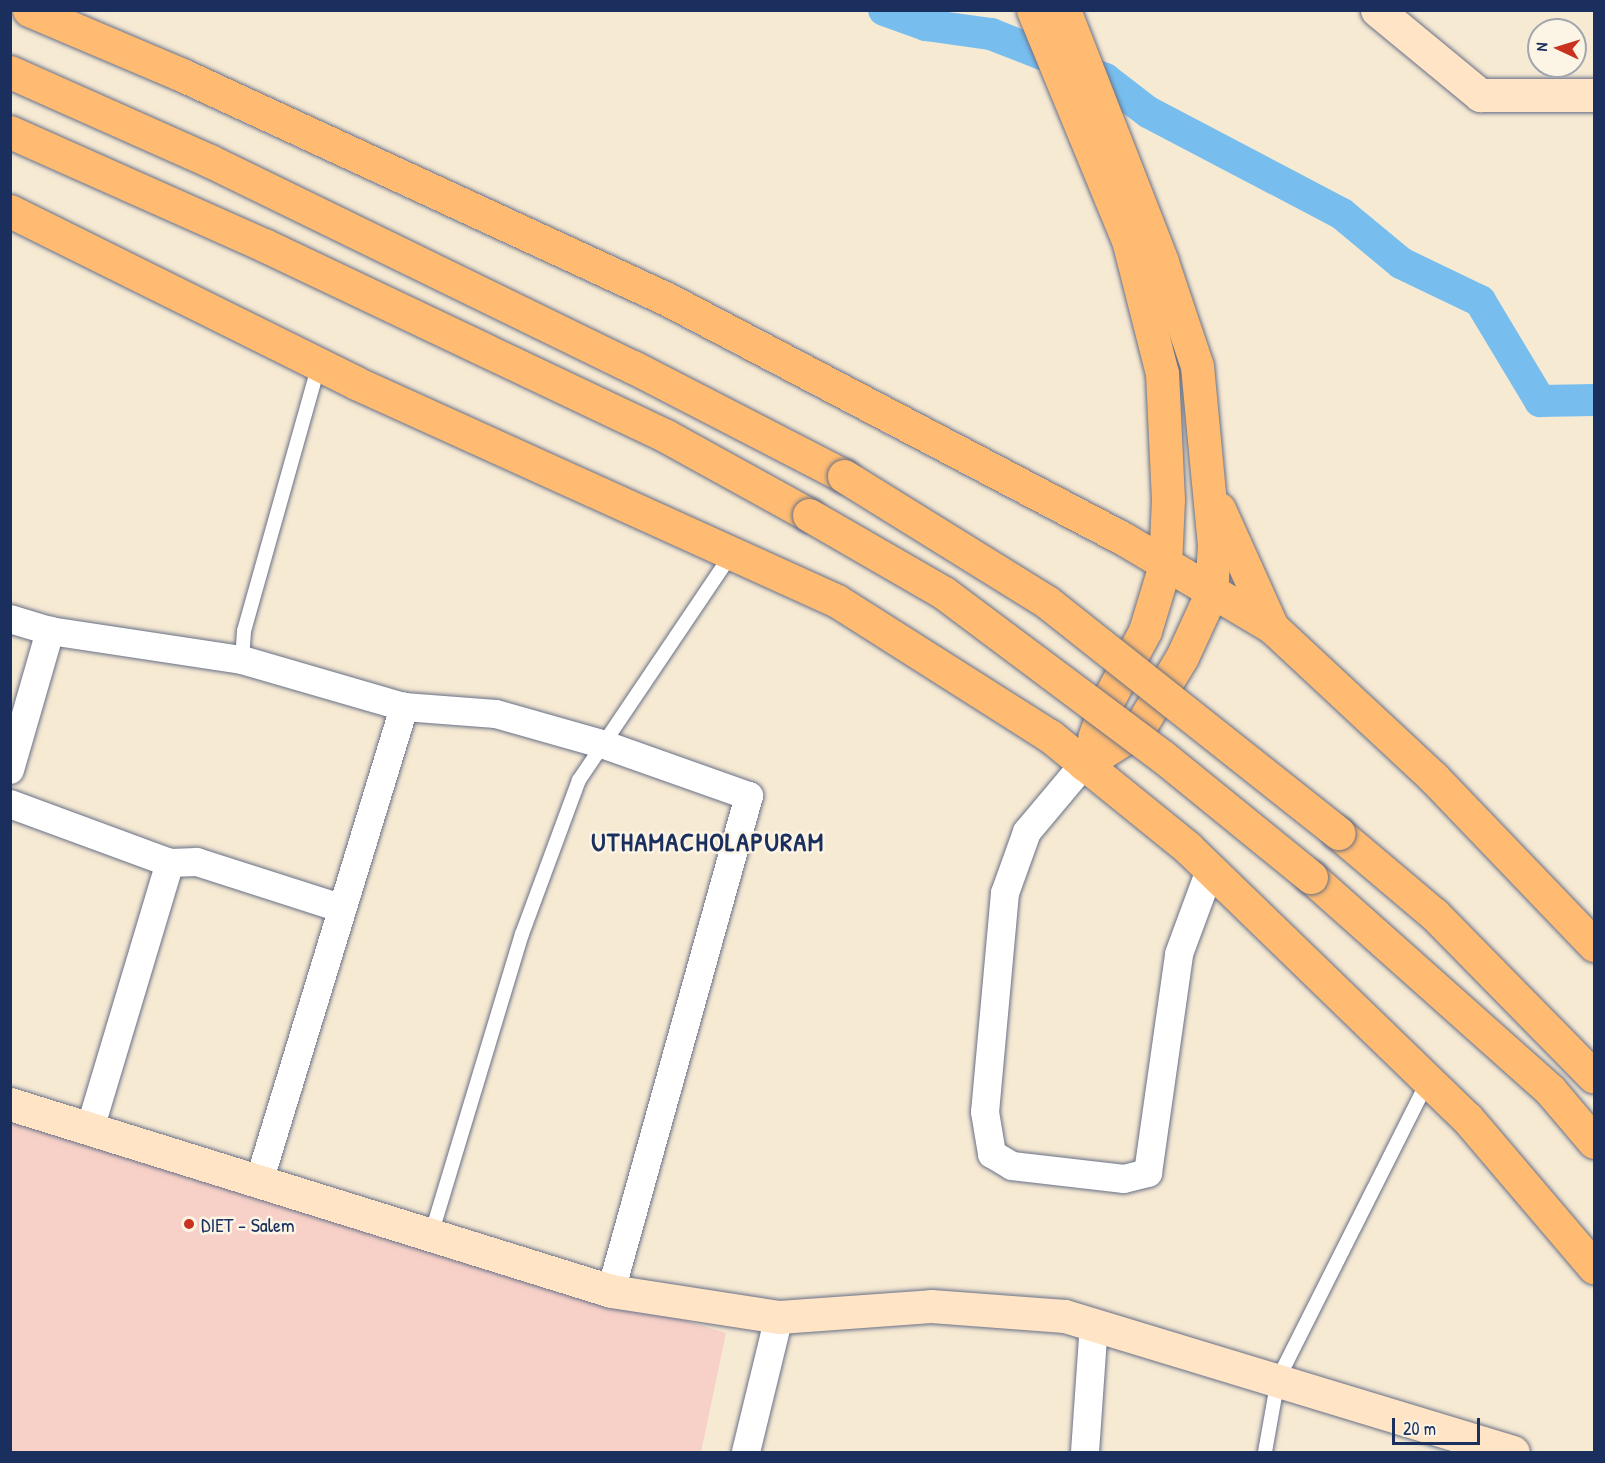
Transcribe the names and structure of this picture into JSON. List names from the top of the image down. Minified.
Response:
{"districts":["UTHAMACHOLAPURAM"],"places":["DIET - Salem"],"scale_bar":"20 m","north":"left"}
